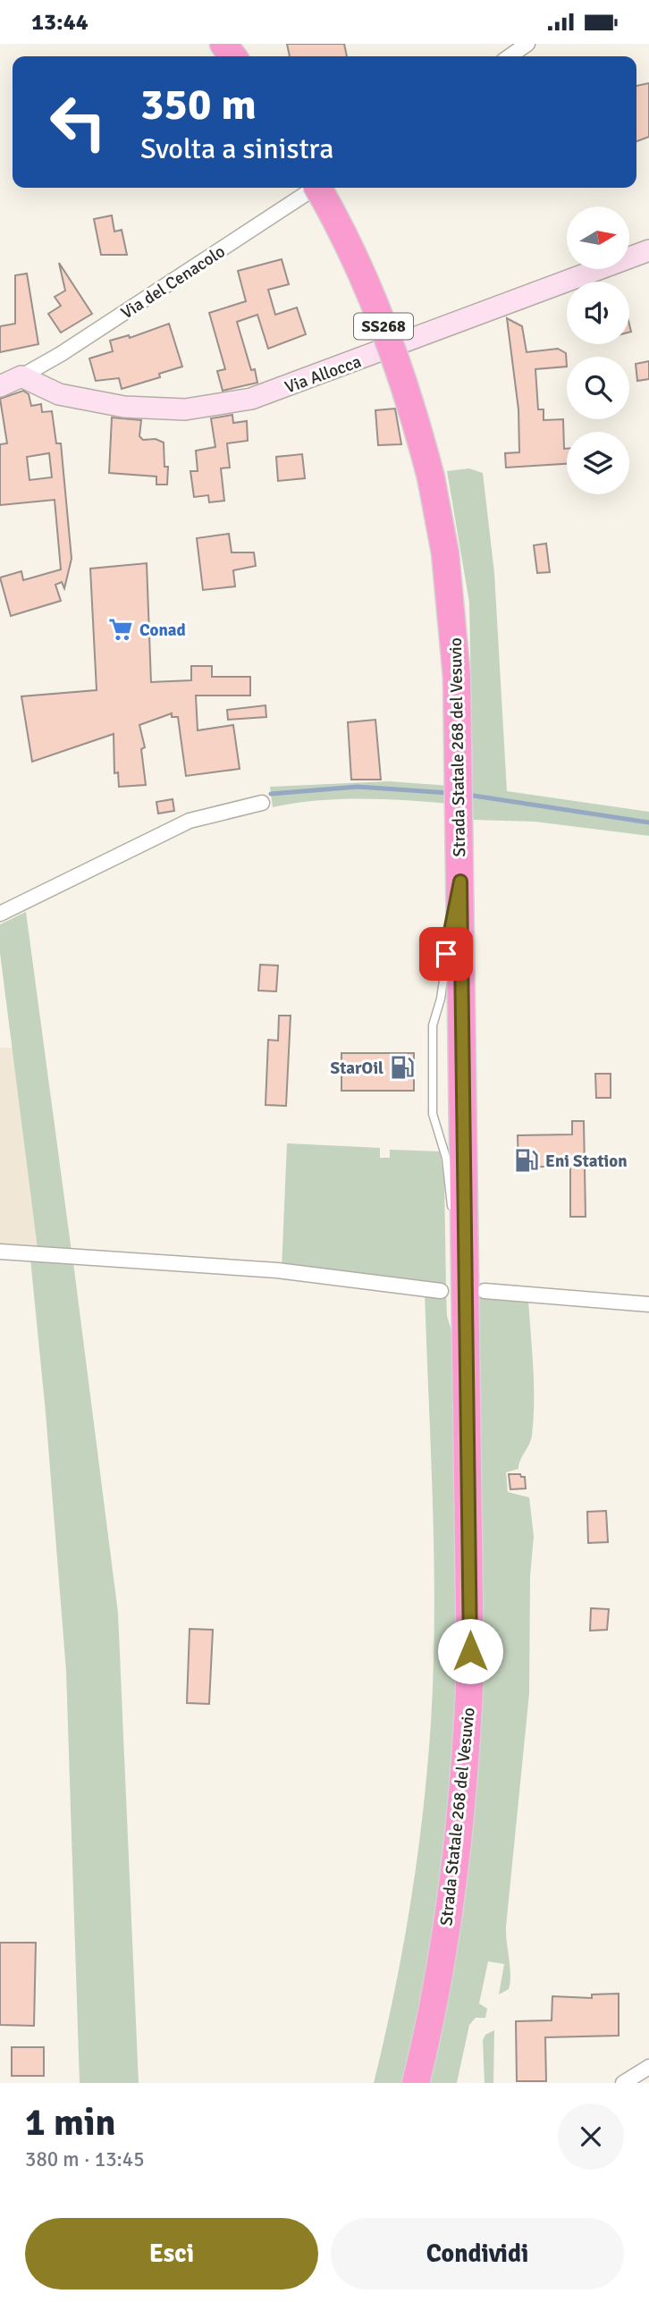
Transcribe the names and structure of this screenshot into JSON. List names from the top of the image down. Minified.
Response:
{"streets":{"highway":["SS268","Strada Statale 268 del Vesuvio"],"street":["Via del Cenacolo","Via Allocca"]},"crossings":[["Via del Cenacolo","Via Allocca"]],"places":{"supermarket":["Conad"],"fuel station":["StarOil","Eni Station"]},"north":"right","page":{"status":"13:44","turn":["350 m","Svolta a sinistra"],"heading":["1 min","380 m · 13:45"],"buttons":["Esci","Condividi"]}}
